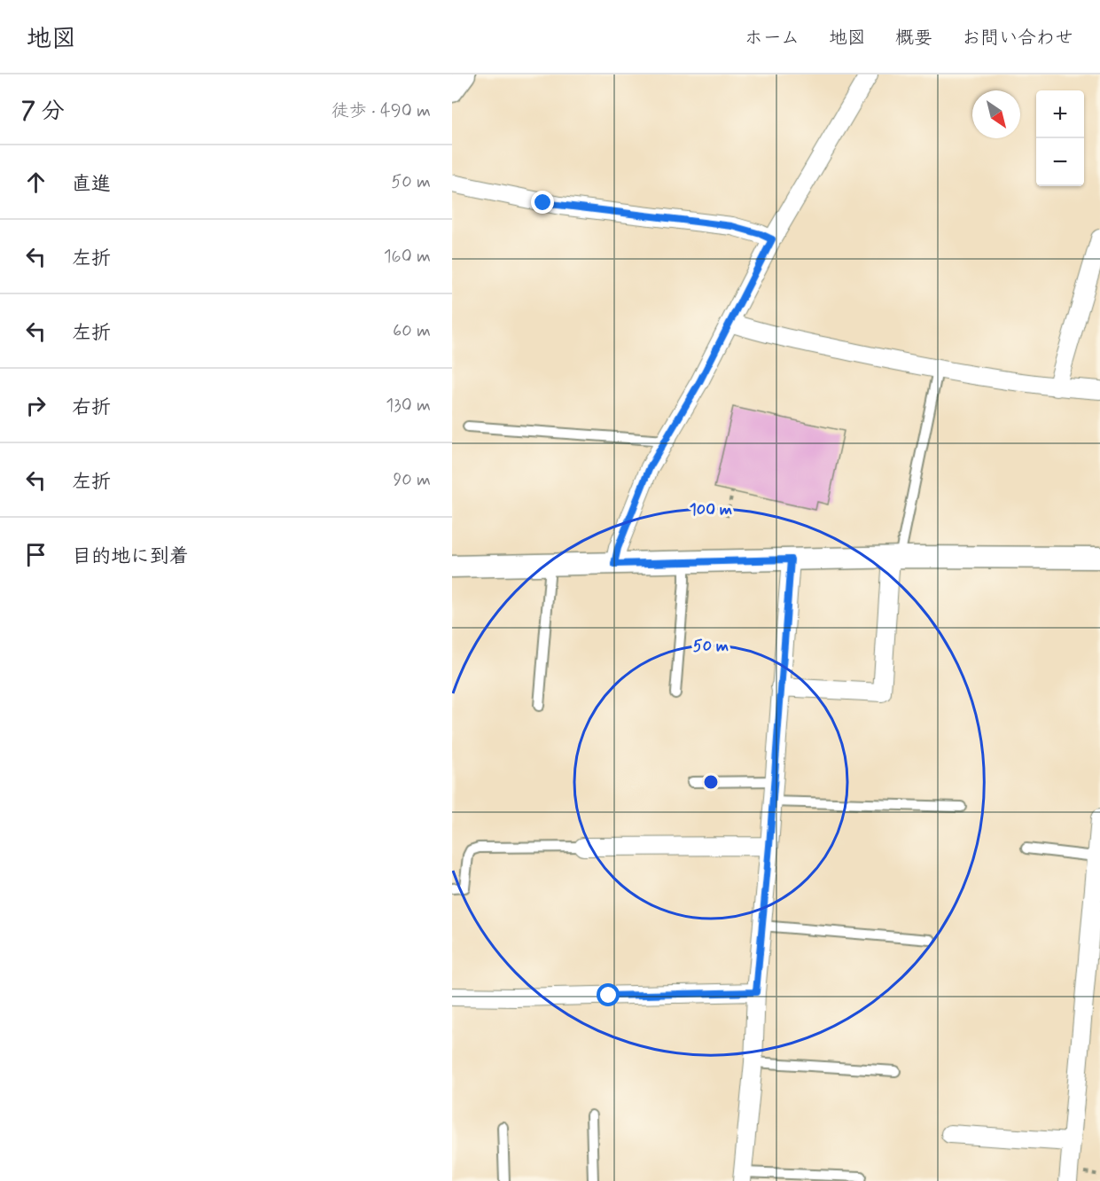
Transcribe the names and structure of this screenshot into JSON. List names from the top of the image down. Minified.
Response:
{"north":"bottom right","page":{"header":"地図","nav":["ホーム","地図","概要","お問い合わせ"],"heading":["7 分","徒歩 · 490 m"],"map_buttons":["+","−"],"list":[["直進","50 m"],["左折","160 m"],["左折","60 m"],["右折","130 m"],["左折","90 m"],"目的地に到着"]},"rings":["100 m","50 m"]}
